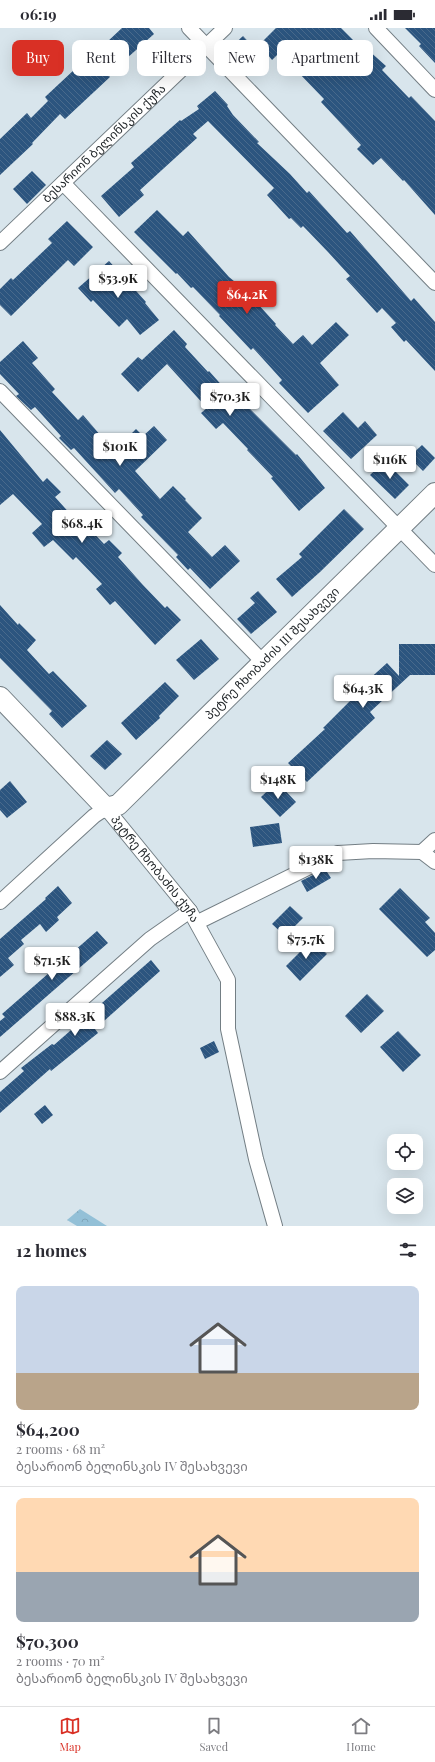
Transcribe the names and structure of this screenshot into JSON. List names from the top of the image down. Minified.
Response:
{"streets":{"street":["ბესარიონ ბელინსკის ქუჩა","პეტრე ჩხობაძის III შესახვევი","პეტრე ჩხობაძის ქუჩა"]},"crossings":[["პეტრე ჩხობაძის III შესახვევი","პეტრე ჩხობაძის ქუჩა"]],"page":{"status":"06:19","chip":["Buy","Rent","Filters","New","Apartment"],"price":["$53.9K","$64.2K","$70.3K","$101K","$116K","$68.4K","$64.3K","$148K","$138K","$75.7K","$71.5K","$88.3K"],"heading":"12 homes","list":[{"name":"$64,200","note":"2 rooms · 68 m² · ბესარიონ ბელინსკის IV შესახვევი"},{"name":"$70,300","note":"2 rooms · 70 m² · ბესარიონ ბელინსკის IV შესახვევი"}],"tabs":["Map","Saved","Home"]}}
